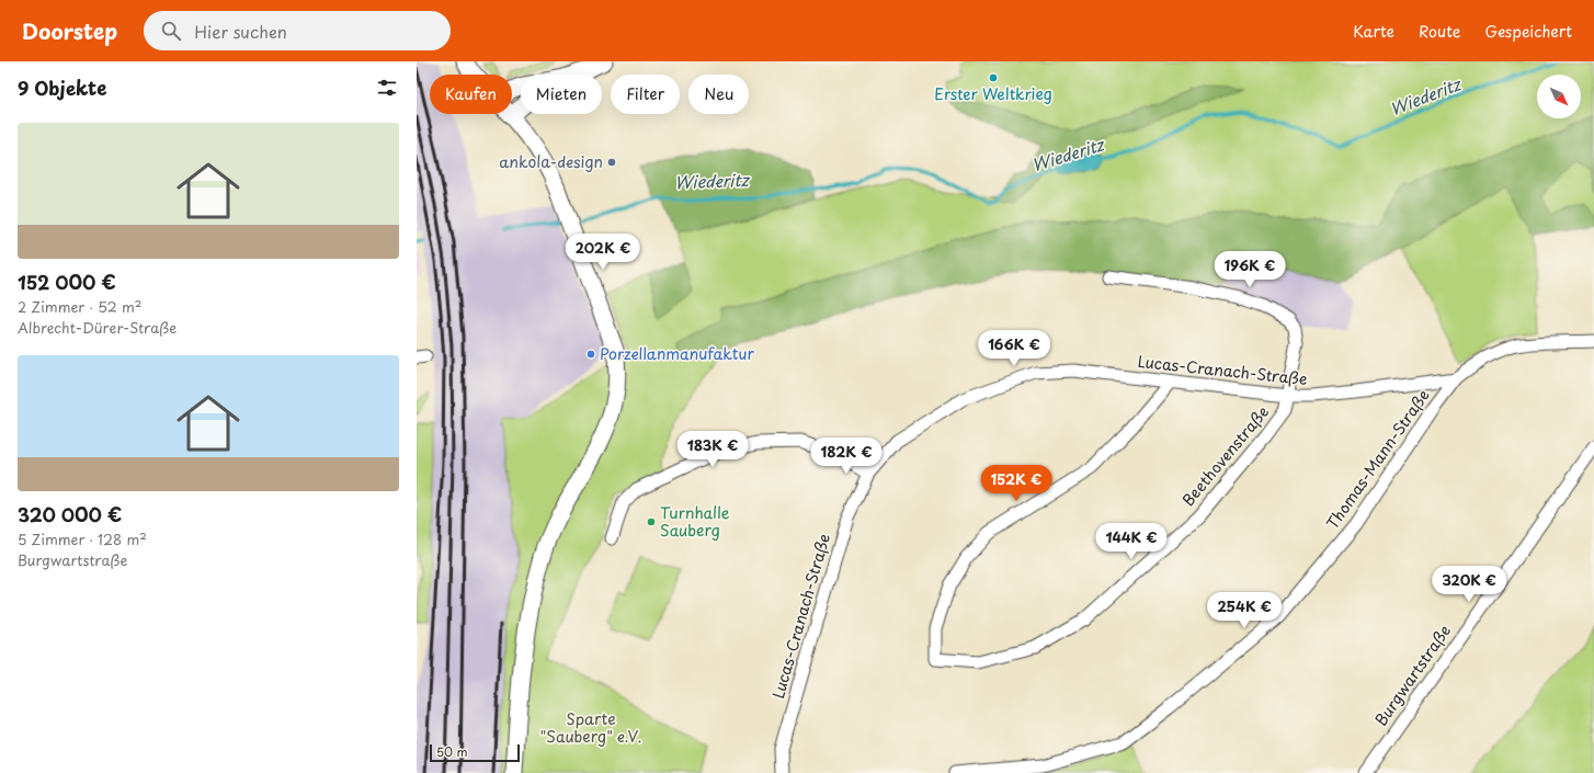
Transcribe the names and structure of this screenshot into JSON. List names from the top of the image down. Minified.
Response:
{"streets":{"street":["Lucas-Cranach-Straße","Beethovenstraße","Thomas-Mann-Straße","Burgwartstraße"]},"crossings":[["Lucas-Cranach-Straße","Beethovenstraße"],["Lucas-Cranach-Straße","Thomas-Mann-Straße"]],"water":["Wiederitz"],"parks":["Sparte \"Sauberg\" e.V."],"places":["Erster Weltkrieg","ankola-design","Porzellanmanufaktur","Turnhalle Sauberg"],"scale_bar":"50 m","north":"bottom right","page":{"header":"Doorstep","search":"Hier suchen","nav":["Karte","Route","Gespeichert"],"heading":"9 Objekte","chip":["Kaufen","Mieten","Filter","Neu"],"list":[{"name":"152 000 €","note":"2 Zimmer · 52 m² · Albrecht-Dürer-Straße"},{"name":"320 000 €","note":"5 Zimmer · 128 m² · Burgwartstraße"}],"price":["202K €","196K €","166K €","183K €","182K €","152K €","144K €","320K €","254K €"],"scale":"50 m"}}
